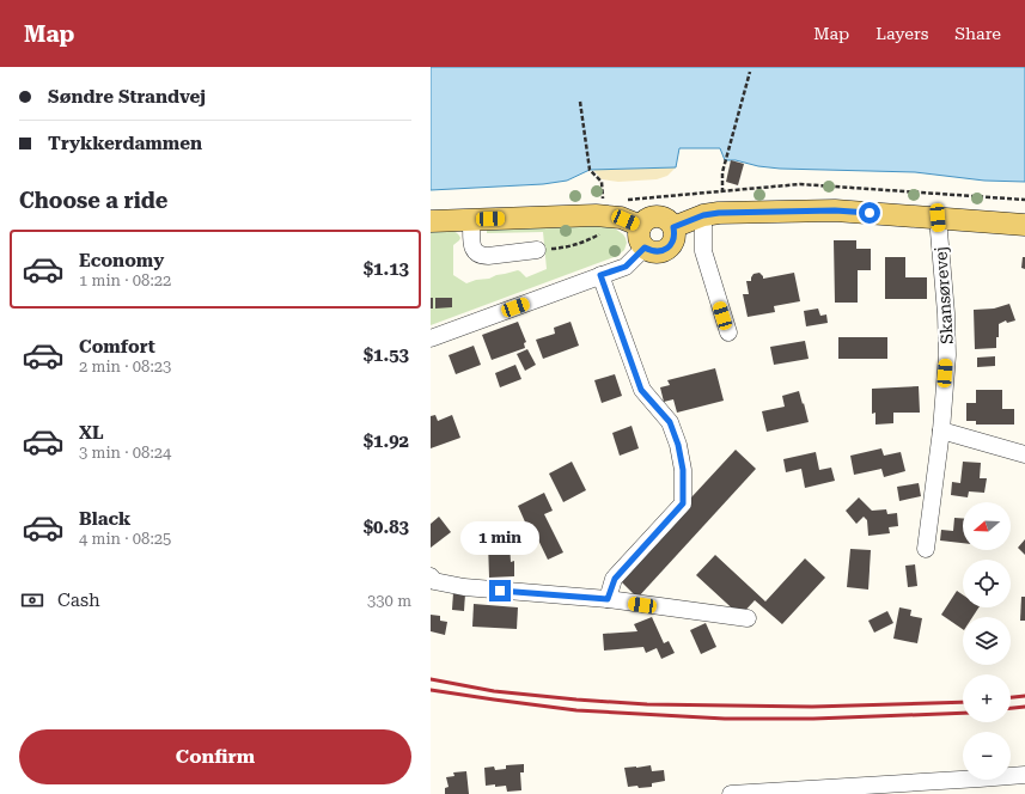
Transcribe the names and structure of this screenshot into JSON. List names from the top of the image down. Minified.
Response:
{"streets":{"street":["Skansørevej"]},"north":"left","page":{"header":"Map","nav":["Map","Layers","Share"],"banner":["Søndre Strandvej","Trykkerdammen"],"heading":"Choose a ride","list":[{"name":"Economy","note":"1 min · 08:22","value":"$1.13"},{"name":"Comfort","note":"2 min · 08:23","value":"$1.53"},{"name":"XL","note":"3 min · 08:24","value":"$1.92"},{"name":"Black","note":"4 min · 08:25","value":"$0.83"}],"map_buttons":["+","−"],"bubble":"1 min","pay":["Cash","330 m"],"buttons":"Confirm"}}
